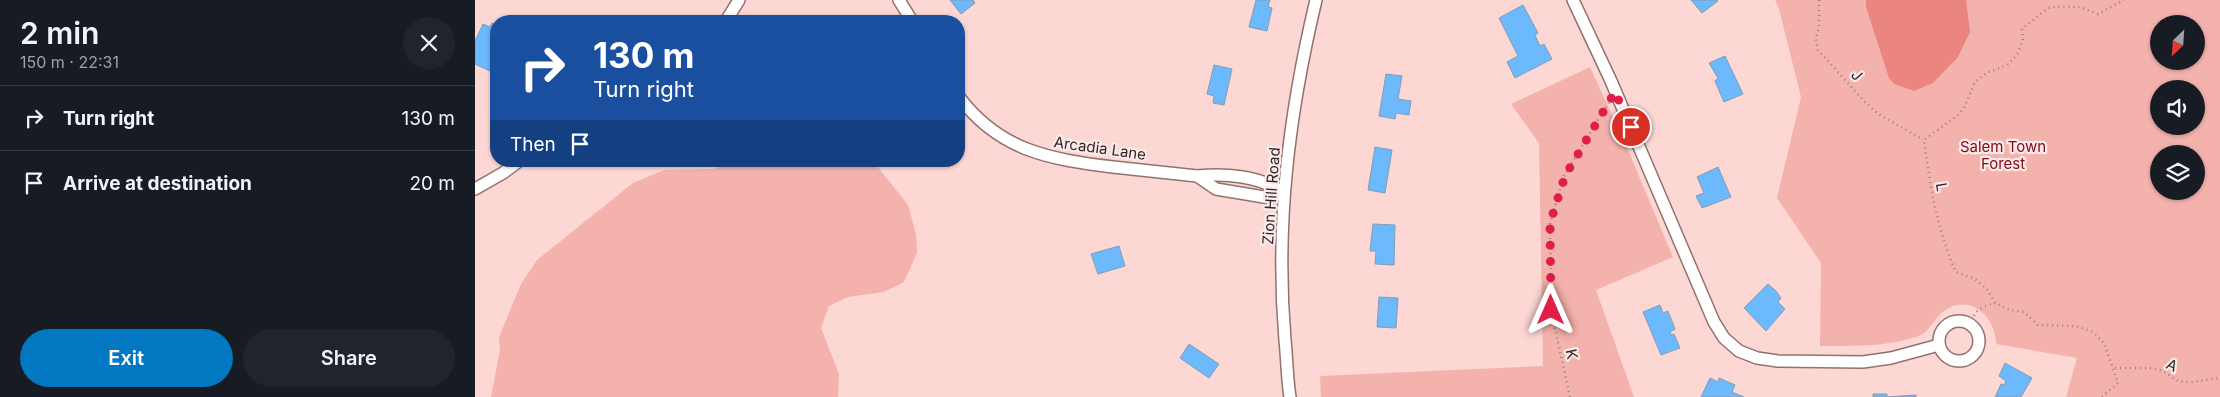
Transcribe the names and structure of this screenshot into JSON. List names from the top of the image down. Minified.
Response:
{"streets":{"street":["Arcadia Lane","Zion Hill Road"],"path":["J","L","K","A"]},"crossings":[["J","L"],["Arcadia Lane","Zion Hill Road"],["L","A"]],"parks":["Salem Town Forest"],"north":"bottom left","page":{"heading":["2 min","150 m · 22:31"],"turn":["130 m","Turn right"],"list":[{"name":"Turn right","value":"130 m"},{"name":"Arrive at destination","value":"20 m"}],"then":"Then","buttons":["Exit","Share"]}}
